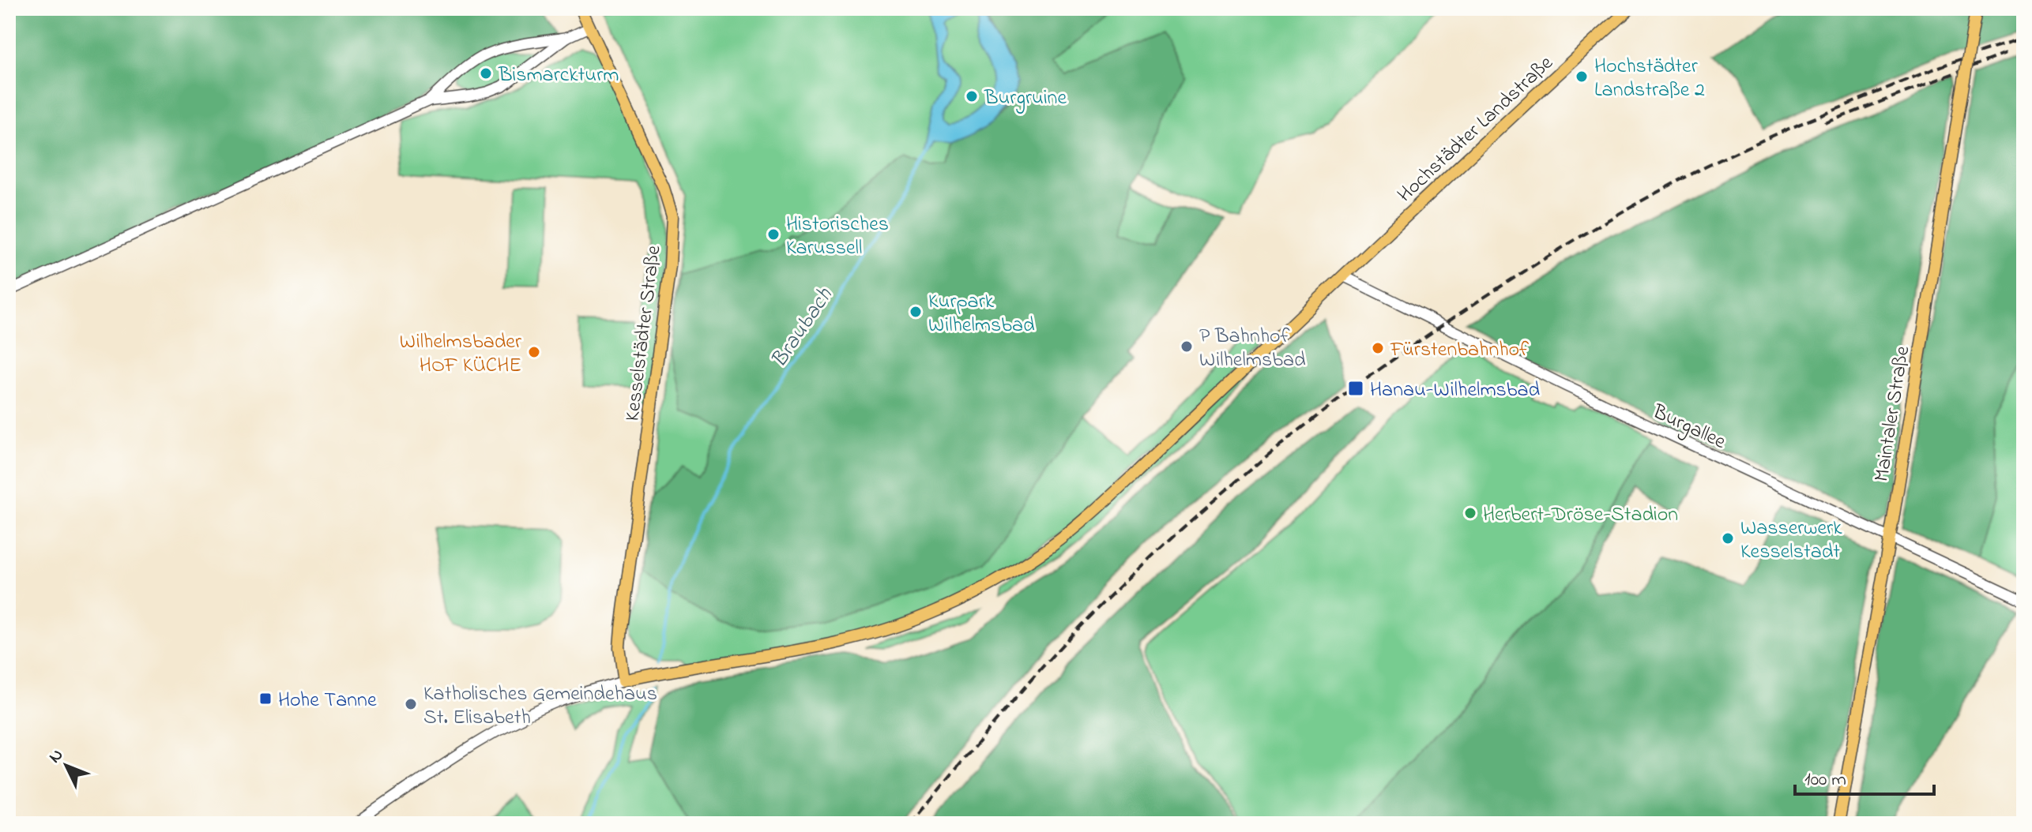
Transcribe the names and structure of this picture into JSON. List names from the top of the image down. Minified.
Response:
{"streets":{"main road":["Hochstädter Landstraße","Kesselstädter Straße","Maintaler Straße"],"street":["Burgallee"]},"crossings":[["Hochstädter Landstraße","Kesselstädter Straße"],["Hochstädter Landstraße","Burgallee"],["Maintaler Straße","Burgallee"]],"water":["Braubach"],"places":{"other":["Bismarckturm","Hochstädter Landstraße 2","Burgruine","Historisches Karussell","Kurpark Wilhelmsbad","P Bahnhof Wilhelmsbad","Fürstenbahnhof","Wilhelmsbader HOF KÜCHE","Herbert-Dröse-Stadion","Wasserwerk Kesselstadt","Katholisches Gemeindehaus St. Elisabeth"],"transit":["Hanau-Wilhelmsbad","Hohe Tanne"]},"scale_bar":"100 m","north":"top left"}
